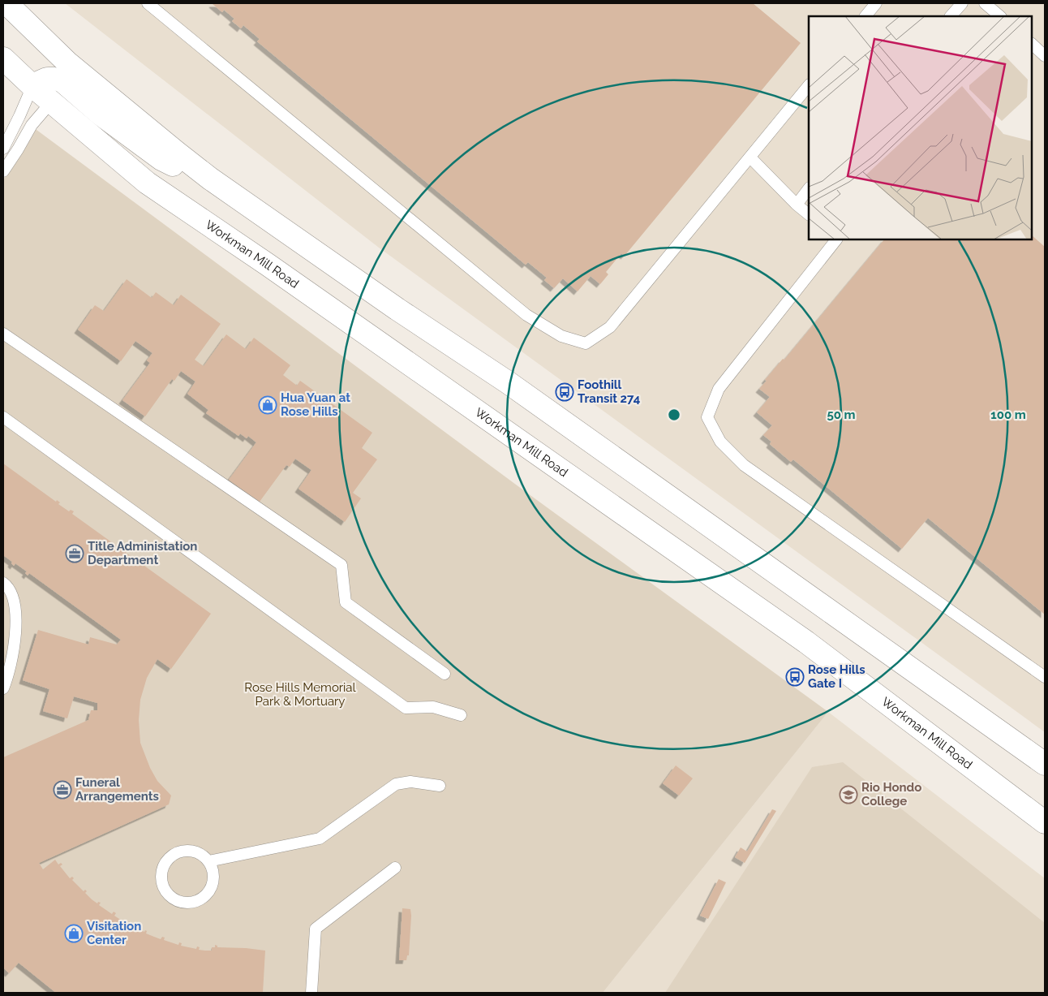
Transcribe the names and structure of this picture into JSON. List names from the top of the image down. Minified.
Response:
{"streets":{"main road":["Workman Mill Road"]},"parks":["Rose Hills Memorial Park & Mortuary"],"places":{"bus stop":["Foothill Transit 274","Rose Hills Gate I"],"shop":["Hua Yuan at Rose Hills","Visitation Center"],"office":["Title Administation Department","Funeral Arrangements"],"school or university":["Rio Hondo College"]},"rings":["50 m","100 m"]}
